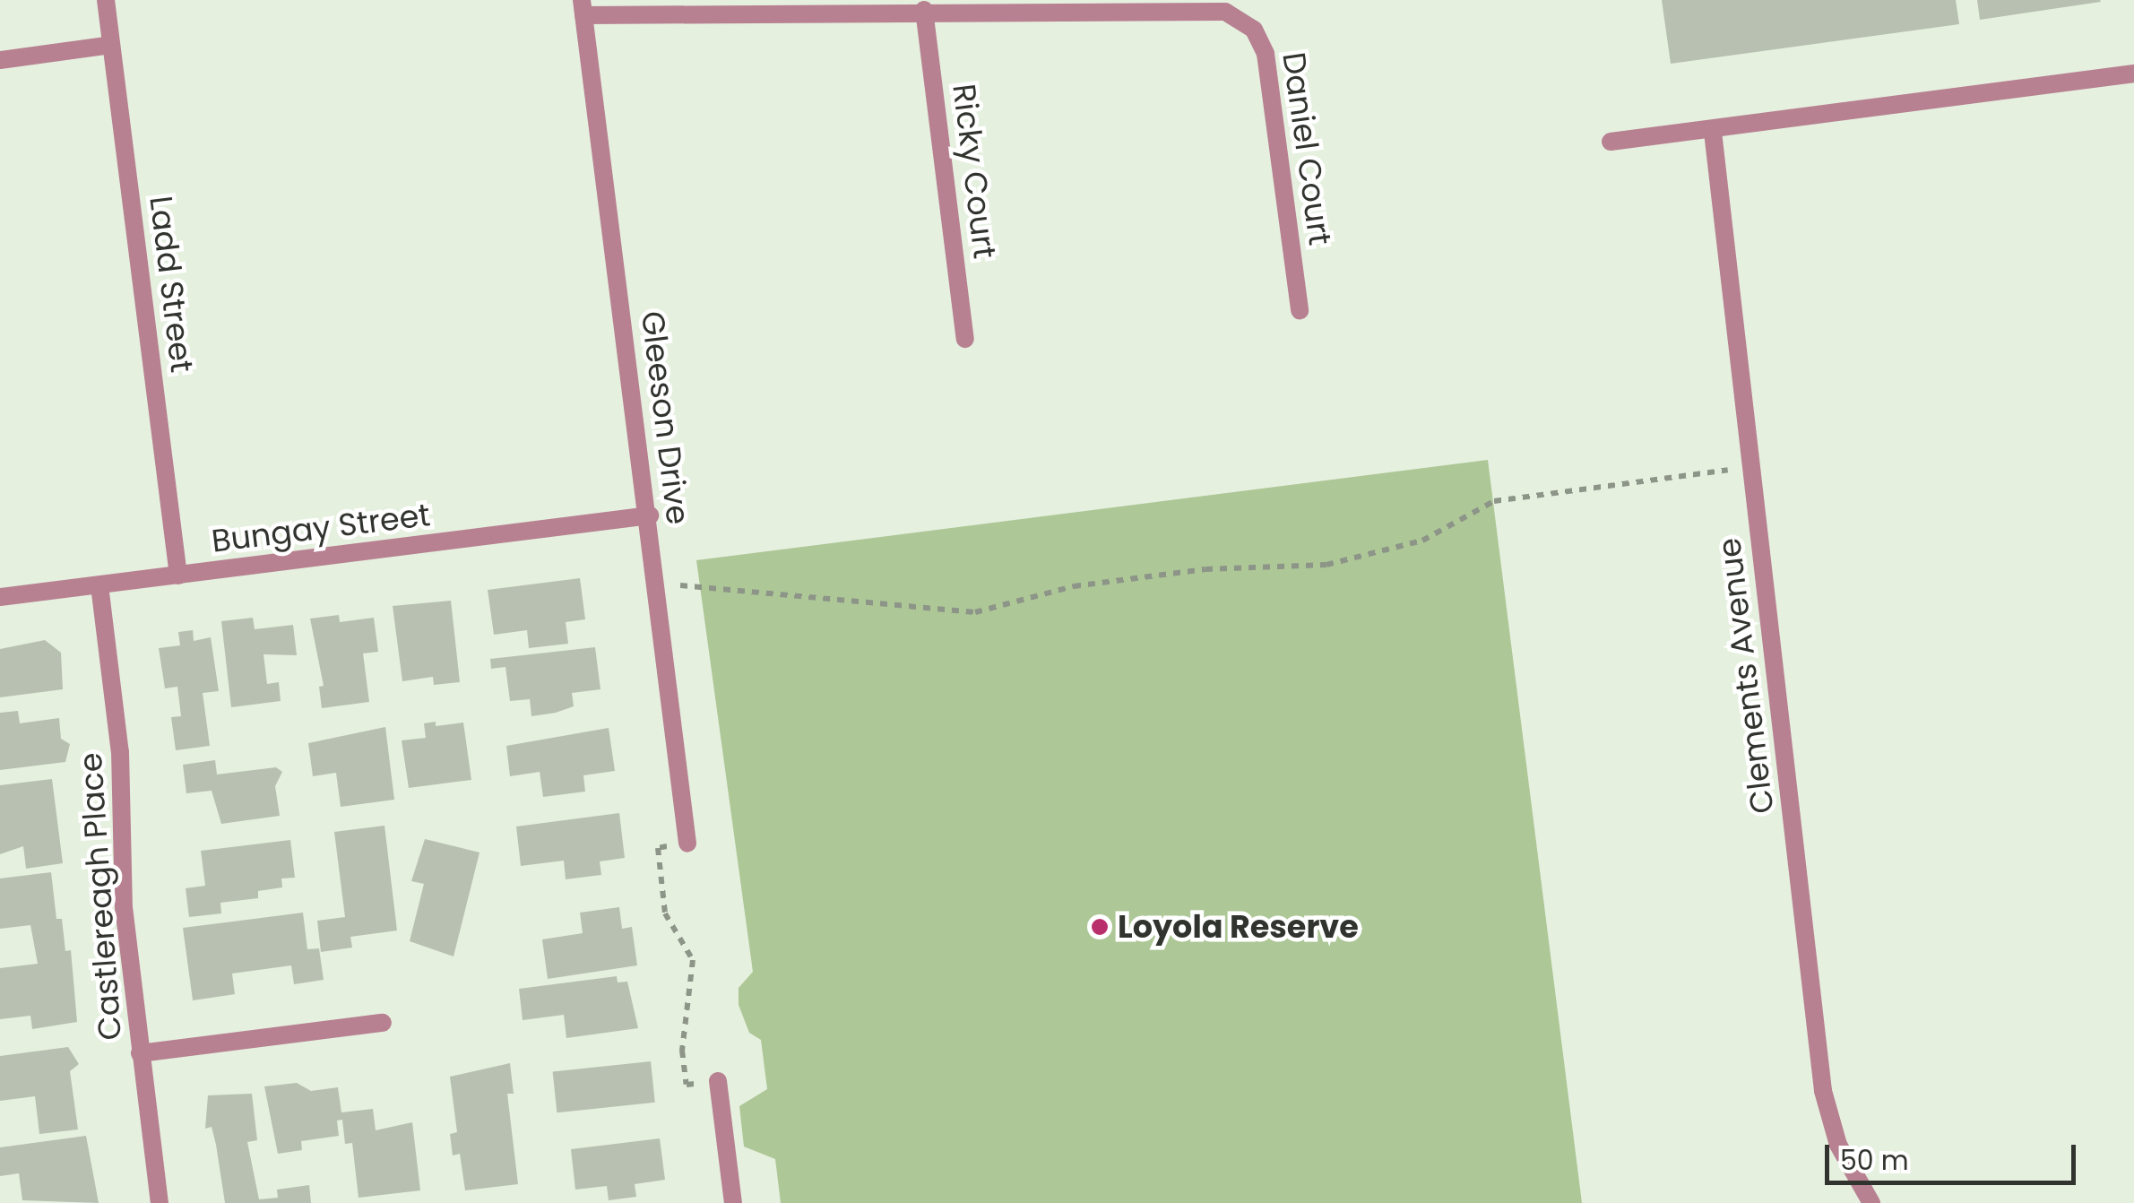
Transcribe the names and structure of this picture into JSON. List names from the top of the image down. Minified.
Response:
{"streets":{"street":["Daniel Court","Ricky Court","Ladd Street","Gleeson Drive","Bungay Street","Clements Avenue","Castlereagh Place"]},"crossings":[["Daniel Court","Ricky Court"],["Daniel Court","Gleeson Drive"],["Ladd Street","Bungay Street"],["Gleeson Drive","Bungay Street"],["Bungay Street","Castlereagh Place"]],"places":["Loyola Reserve"],"scale_bar":"50 m"}
